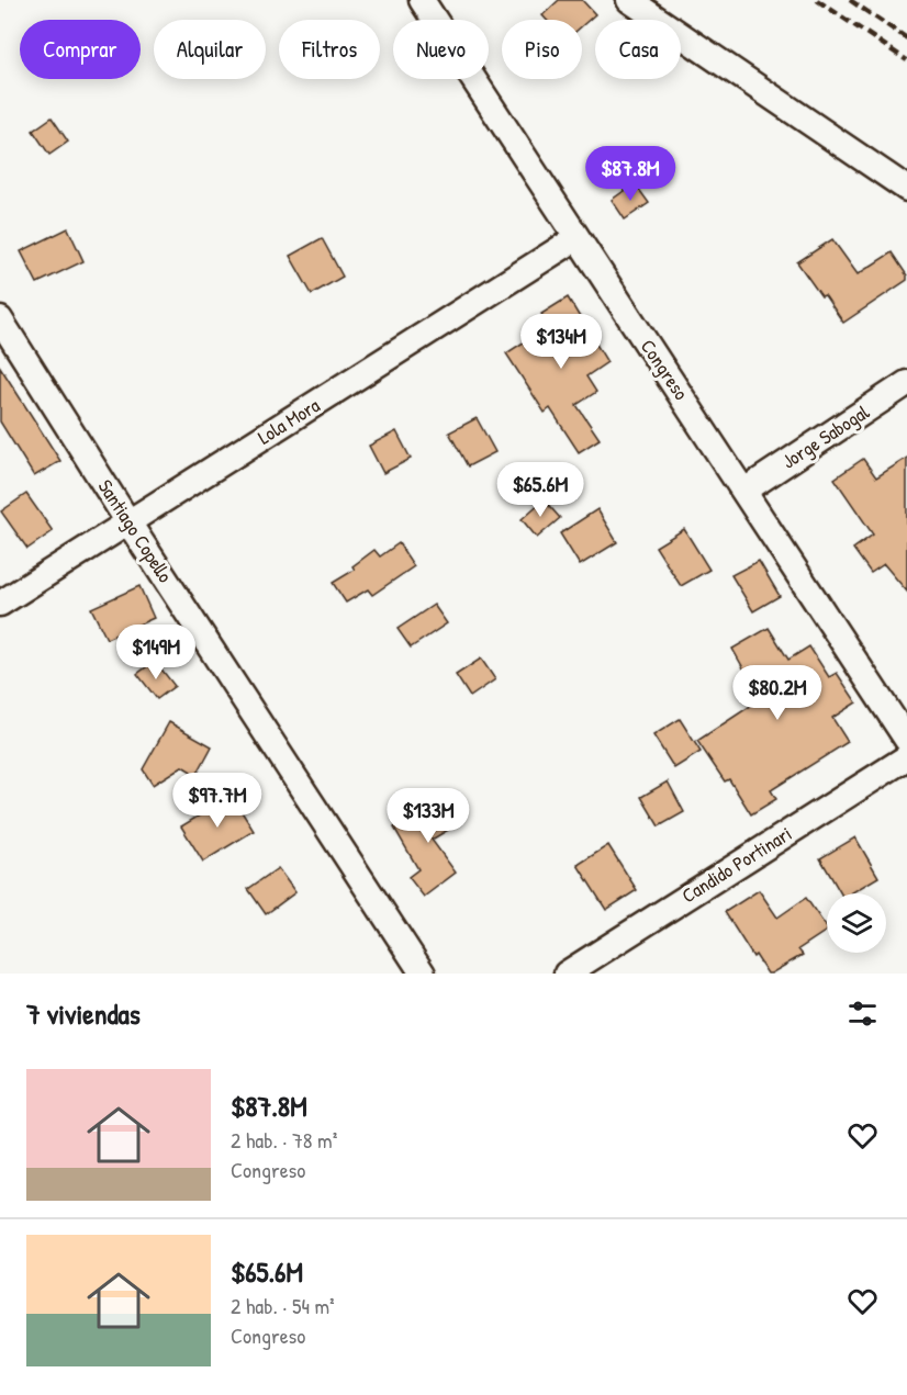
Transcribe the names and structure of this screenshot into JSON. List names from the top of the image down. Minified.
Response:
{"streets":{"street":["Congreso","Lola Mora","Jorge Sabogal","Santiago Copello","Candido Portinari"]},"crossings":[["Congreso","Lola Mora"],["Congreso","Jorge Sabogal"],["Lola Mora","Santiago Copello"]],"page":{"chip":["Comprar","Alquilar","Filtros","Nuevo","Piso","Casa"],"price":["$87.8M","$134M","$65.6M","$149M","$80.2M","$97.7M","$133M"],"heading":"7 viviendas","list":[{"name":"$87.8M","note":"2 hab. · 78 m² · Congreso"},{"name":"$65.6M","note":"2 hab. · 54 m² · Congreso"}]}}
